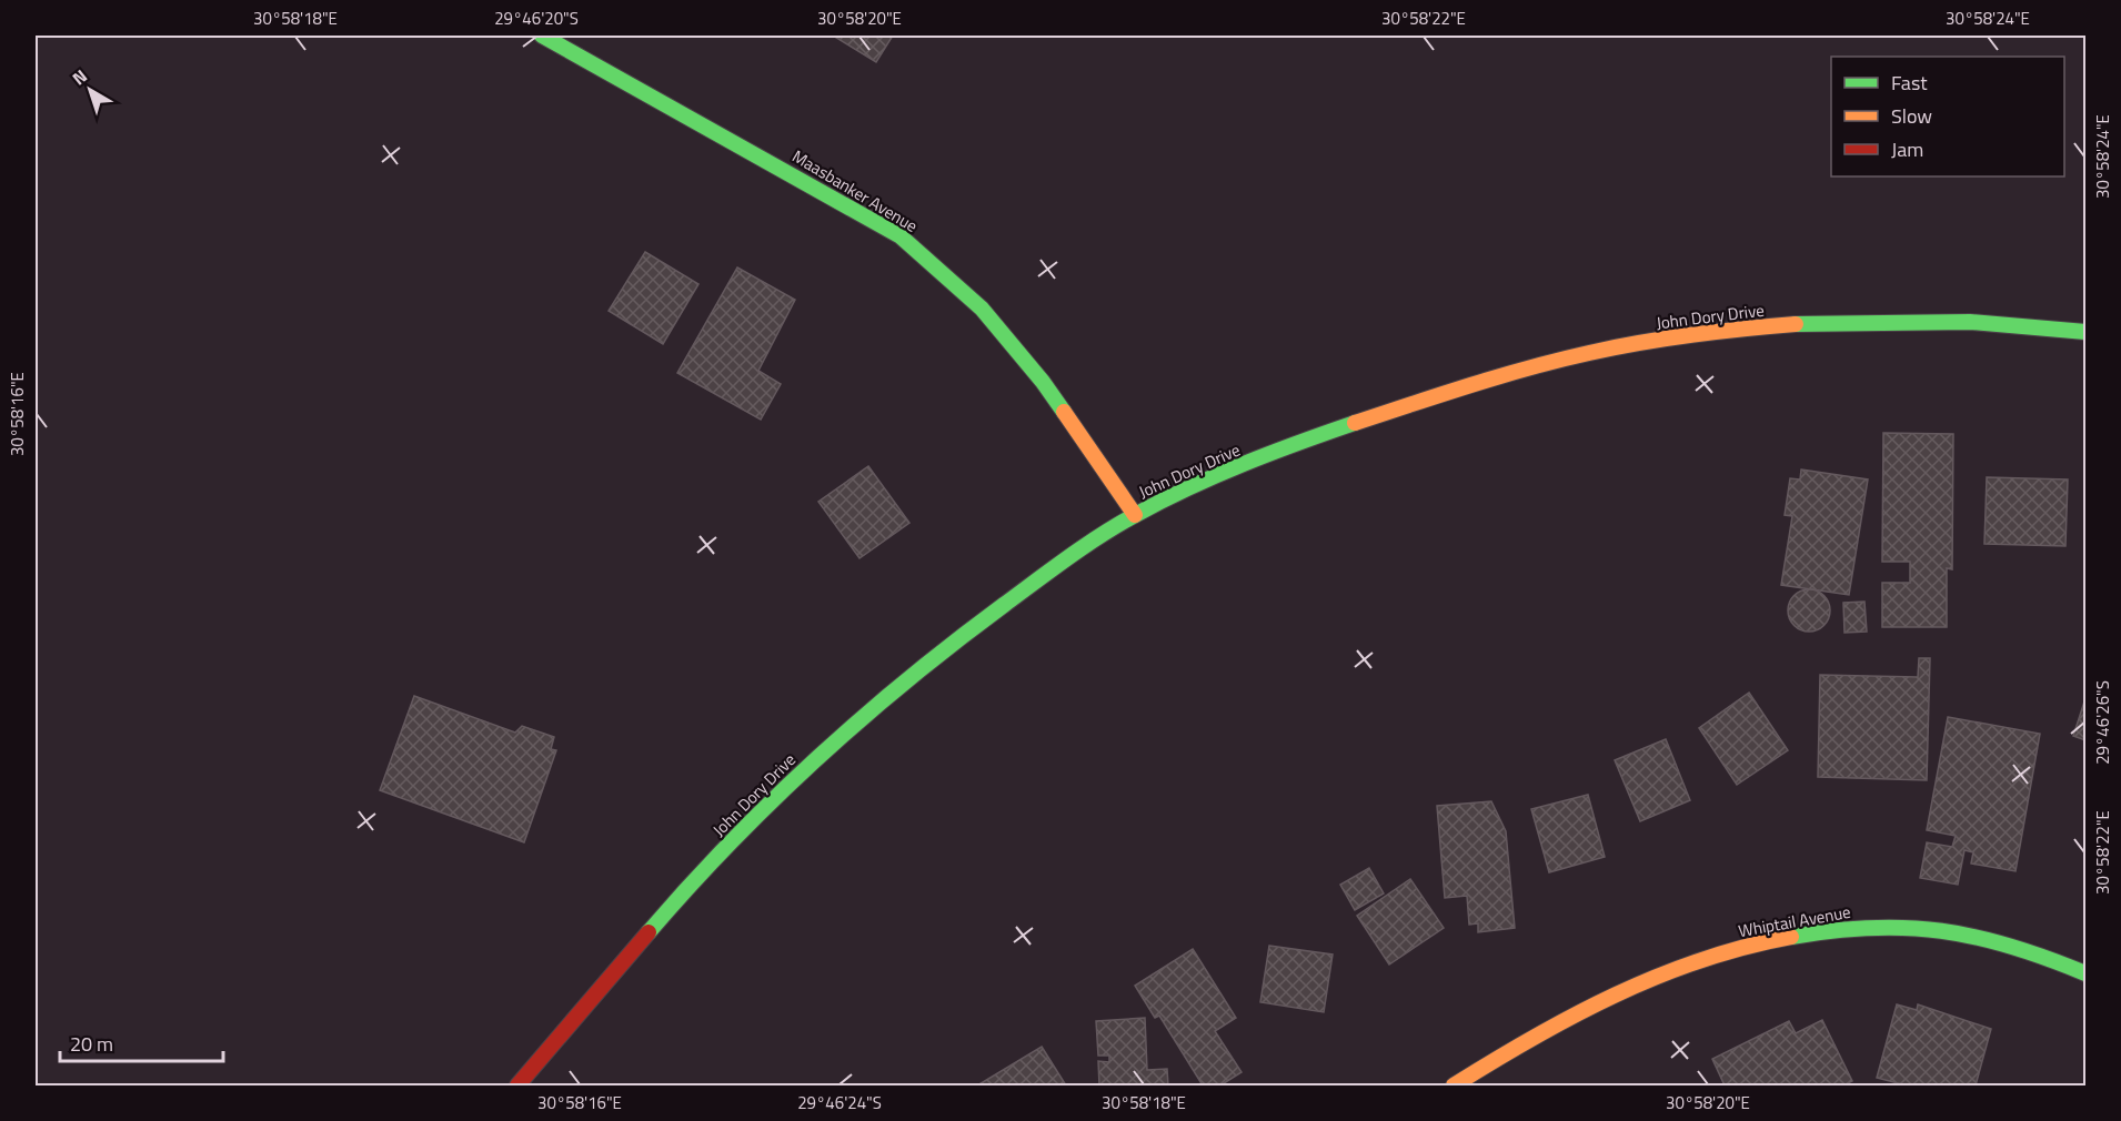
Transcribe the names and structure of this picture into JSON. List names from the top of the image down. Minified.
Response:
{"streets":{"street":["Maasbanker Avenue","John Dory Drive","Whiptail Avenue"]},"crossings":[["Maasbanker Avenue","John Dory Drive"]],"legend":["Fast","Slow","Jam"],"scale_bar":"20 m","north":"top left","coordinates":["30°58'18\"E","29°46'20\"S","30°58'20\"E","30°58'22\"E","30°58'24\"E","30°58'16\"E","29°46'26\"S","29°46'24\"S"]}
